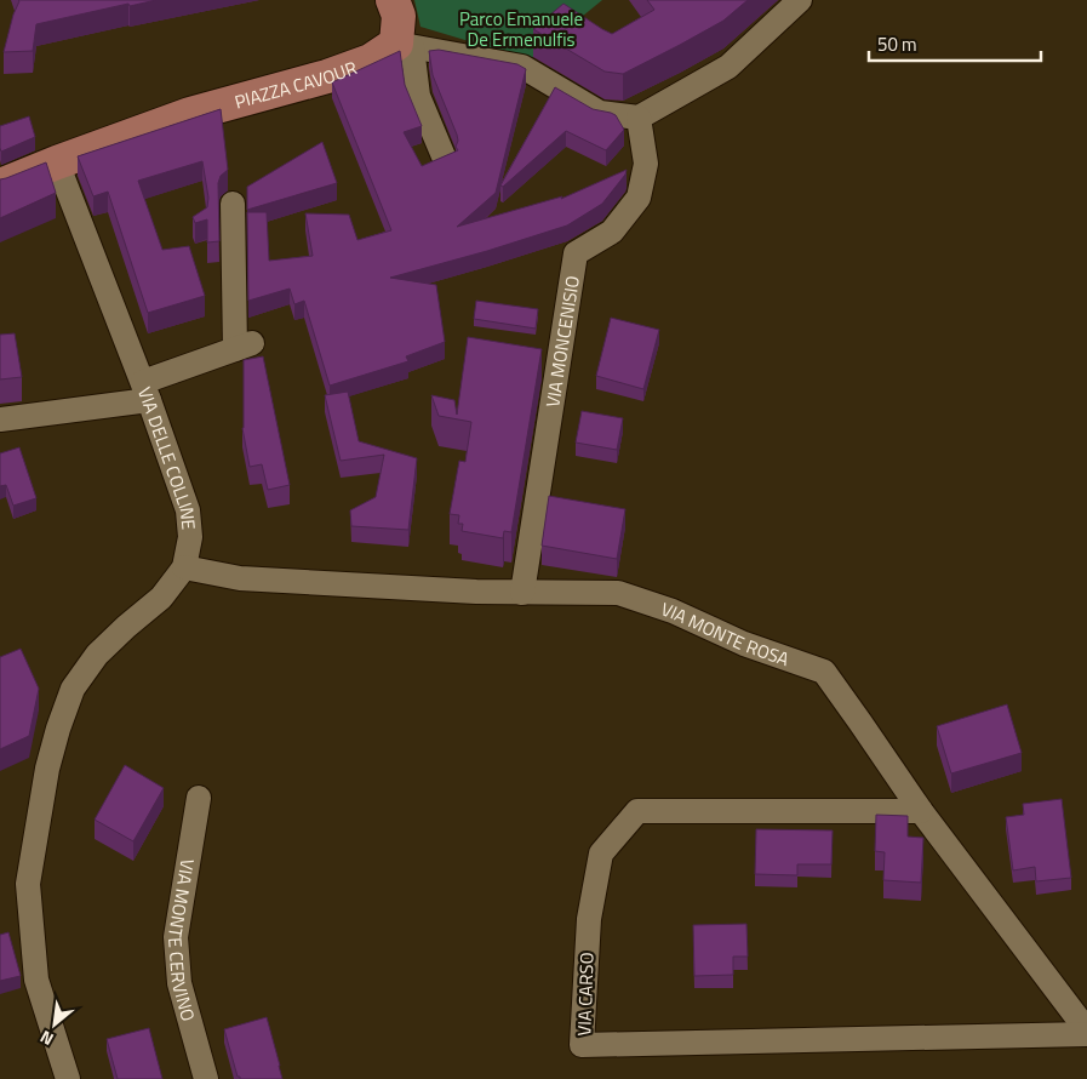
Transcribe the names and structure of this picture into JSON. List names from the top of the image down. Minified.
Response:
{"streets":{"street":["PIAZZA CAVOUR","VIA MONCENISIO","VIA DELLE COLLINE","VIA MONTE ROSA","VIA MONTE CERVINO","VIA CARSO"]},"crossings":[["PIAZZA CAVOUR","VIA DELLE COLLINE"],["VIA MONCENISIO","VIA MONTE ROSA"],["VIA DELLE COLLINE","VIA MONTE ROSA"],["VIA MONTE ROSA","VIA CARSO"]],"parks":["Parco Emanuele De Ermenulfis"],"scale_bar":"50 m","north":"bottom left"}
